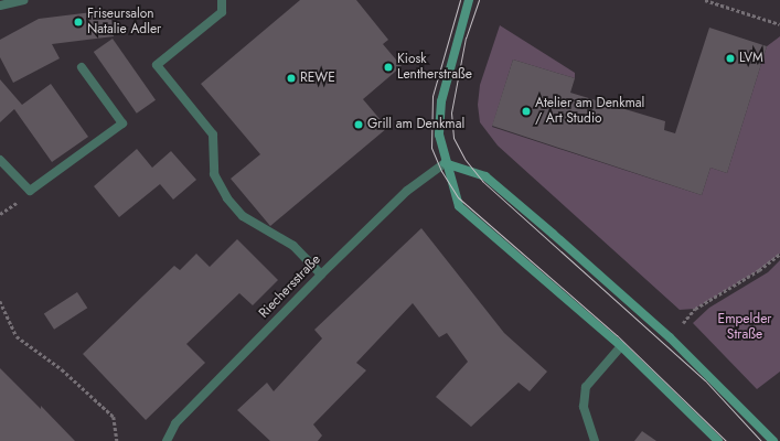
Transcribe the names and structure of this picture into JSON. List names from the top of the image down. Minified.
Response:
{"streets":{"street":["Riechersstraße"]},"parks":["Empelder Straße"],"places":["Friseursalon Natalie Adler","LVM","Kiosk Lentherstraße","REWE","Atelier am Denkmal / Art Studio","Grill am Denkmal"]}
